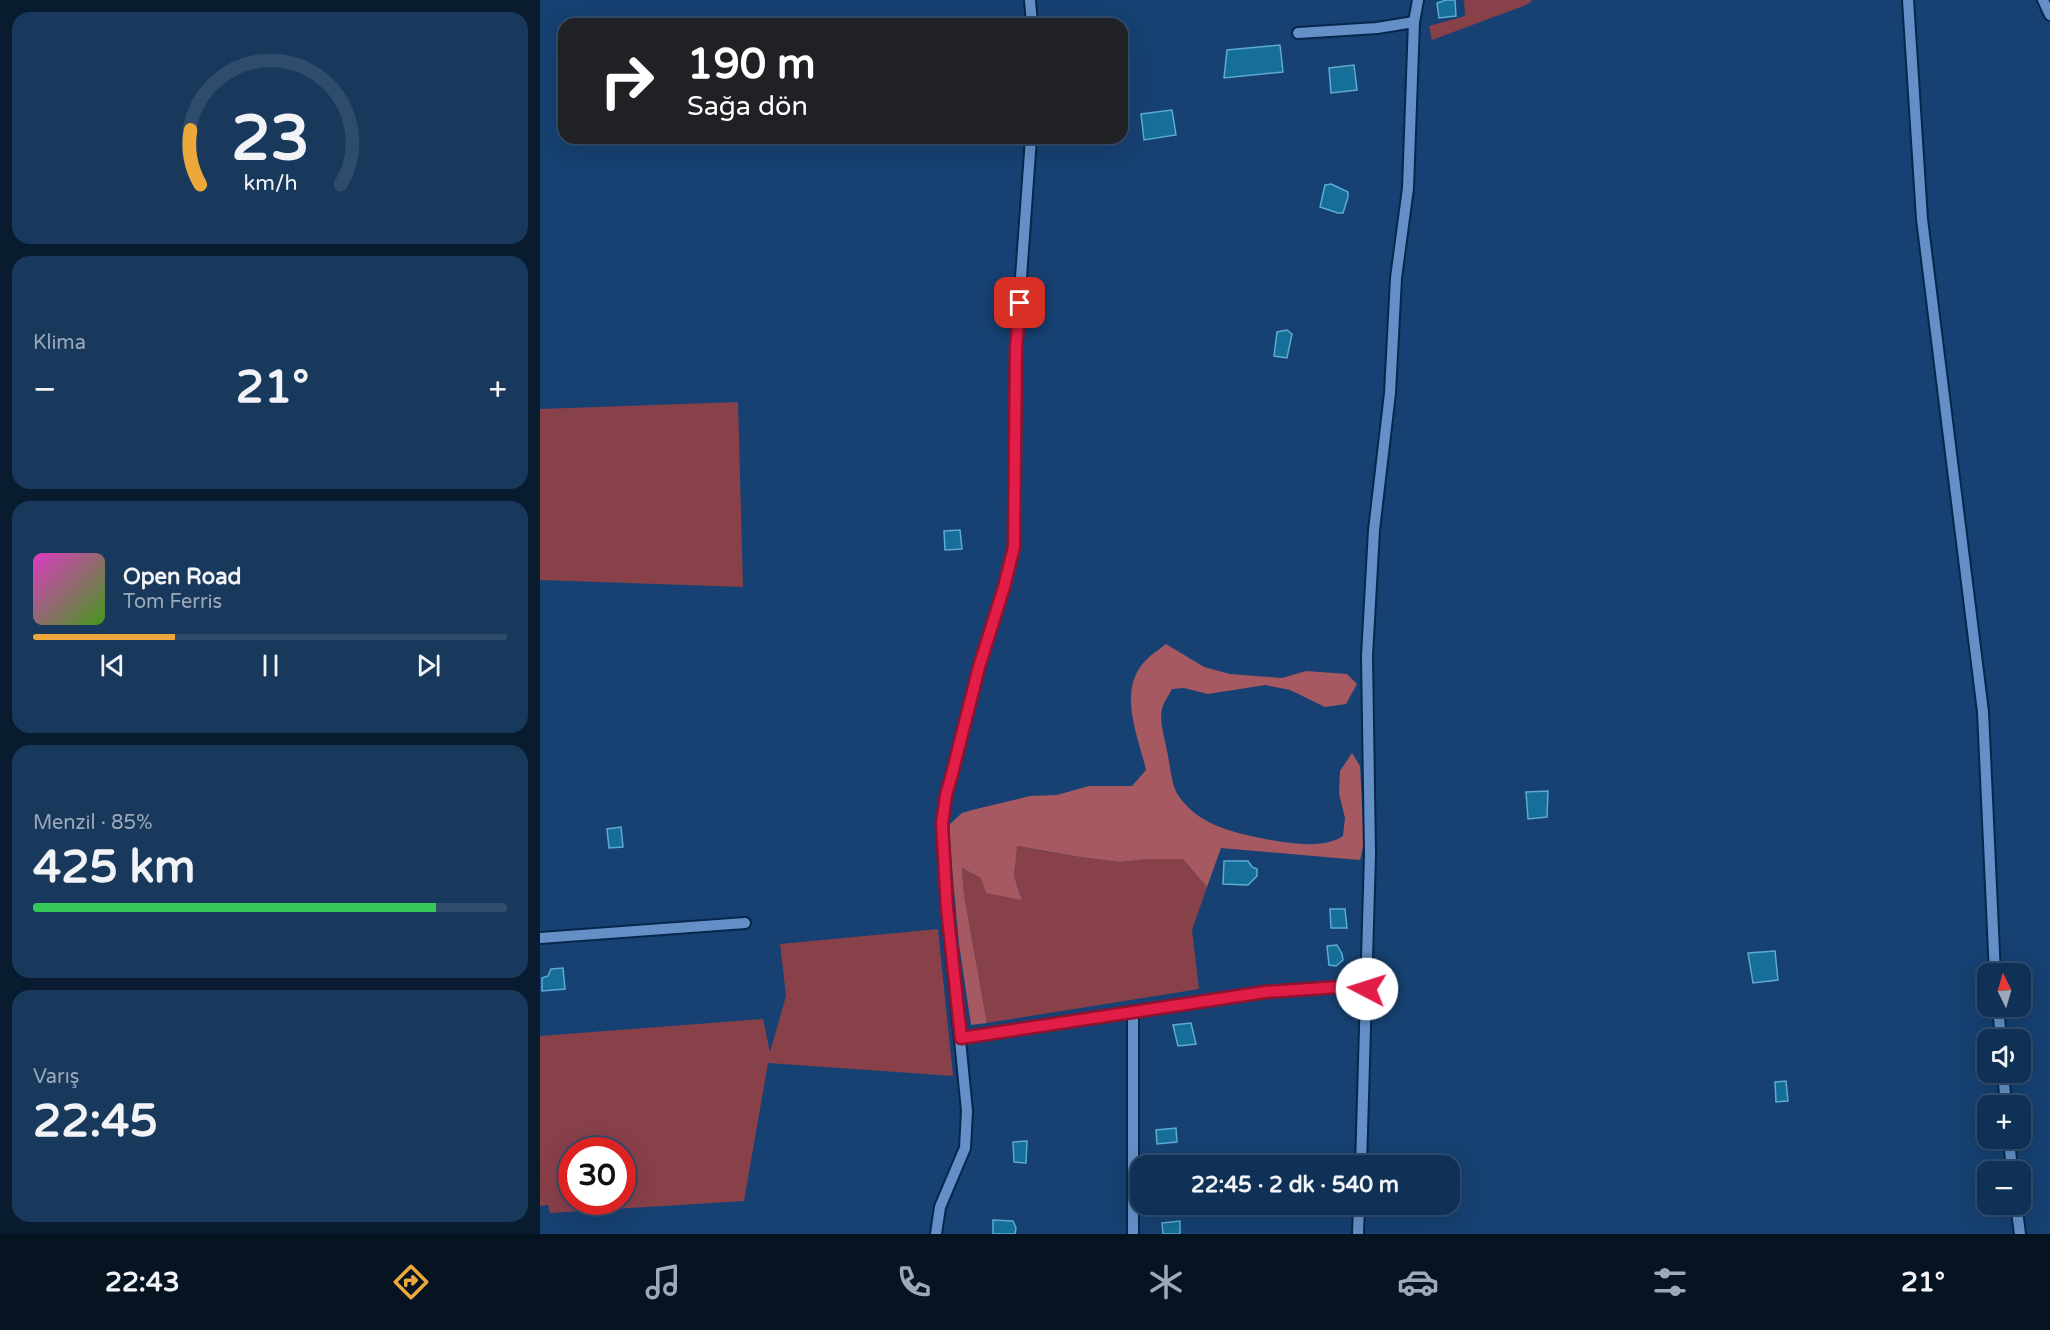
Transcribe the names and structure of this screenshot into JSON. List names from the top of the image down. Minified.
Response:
{"north":"top","page":{"turn":["190 m","Sağa dön"],"tile":["Klima",["Menzil · 85%","425 km"],["Varış","22:45"]],"heat":["−","21°","+"],"song":["Open Road","Tom Ferris"],"map_buttons":["+","−"],"limit":"30","trip":"22:45 · 2 dk · 540 m","tabs":["22:43","21°"],"gauge":["23","km/h"]}}
